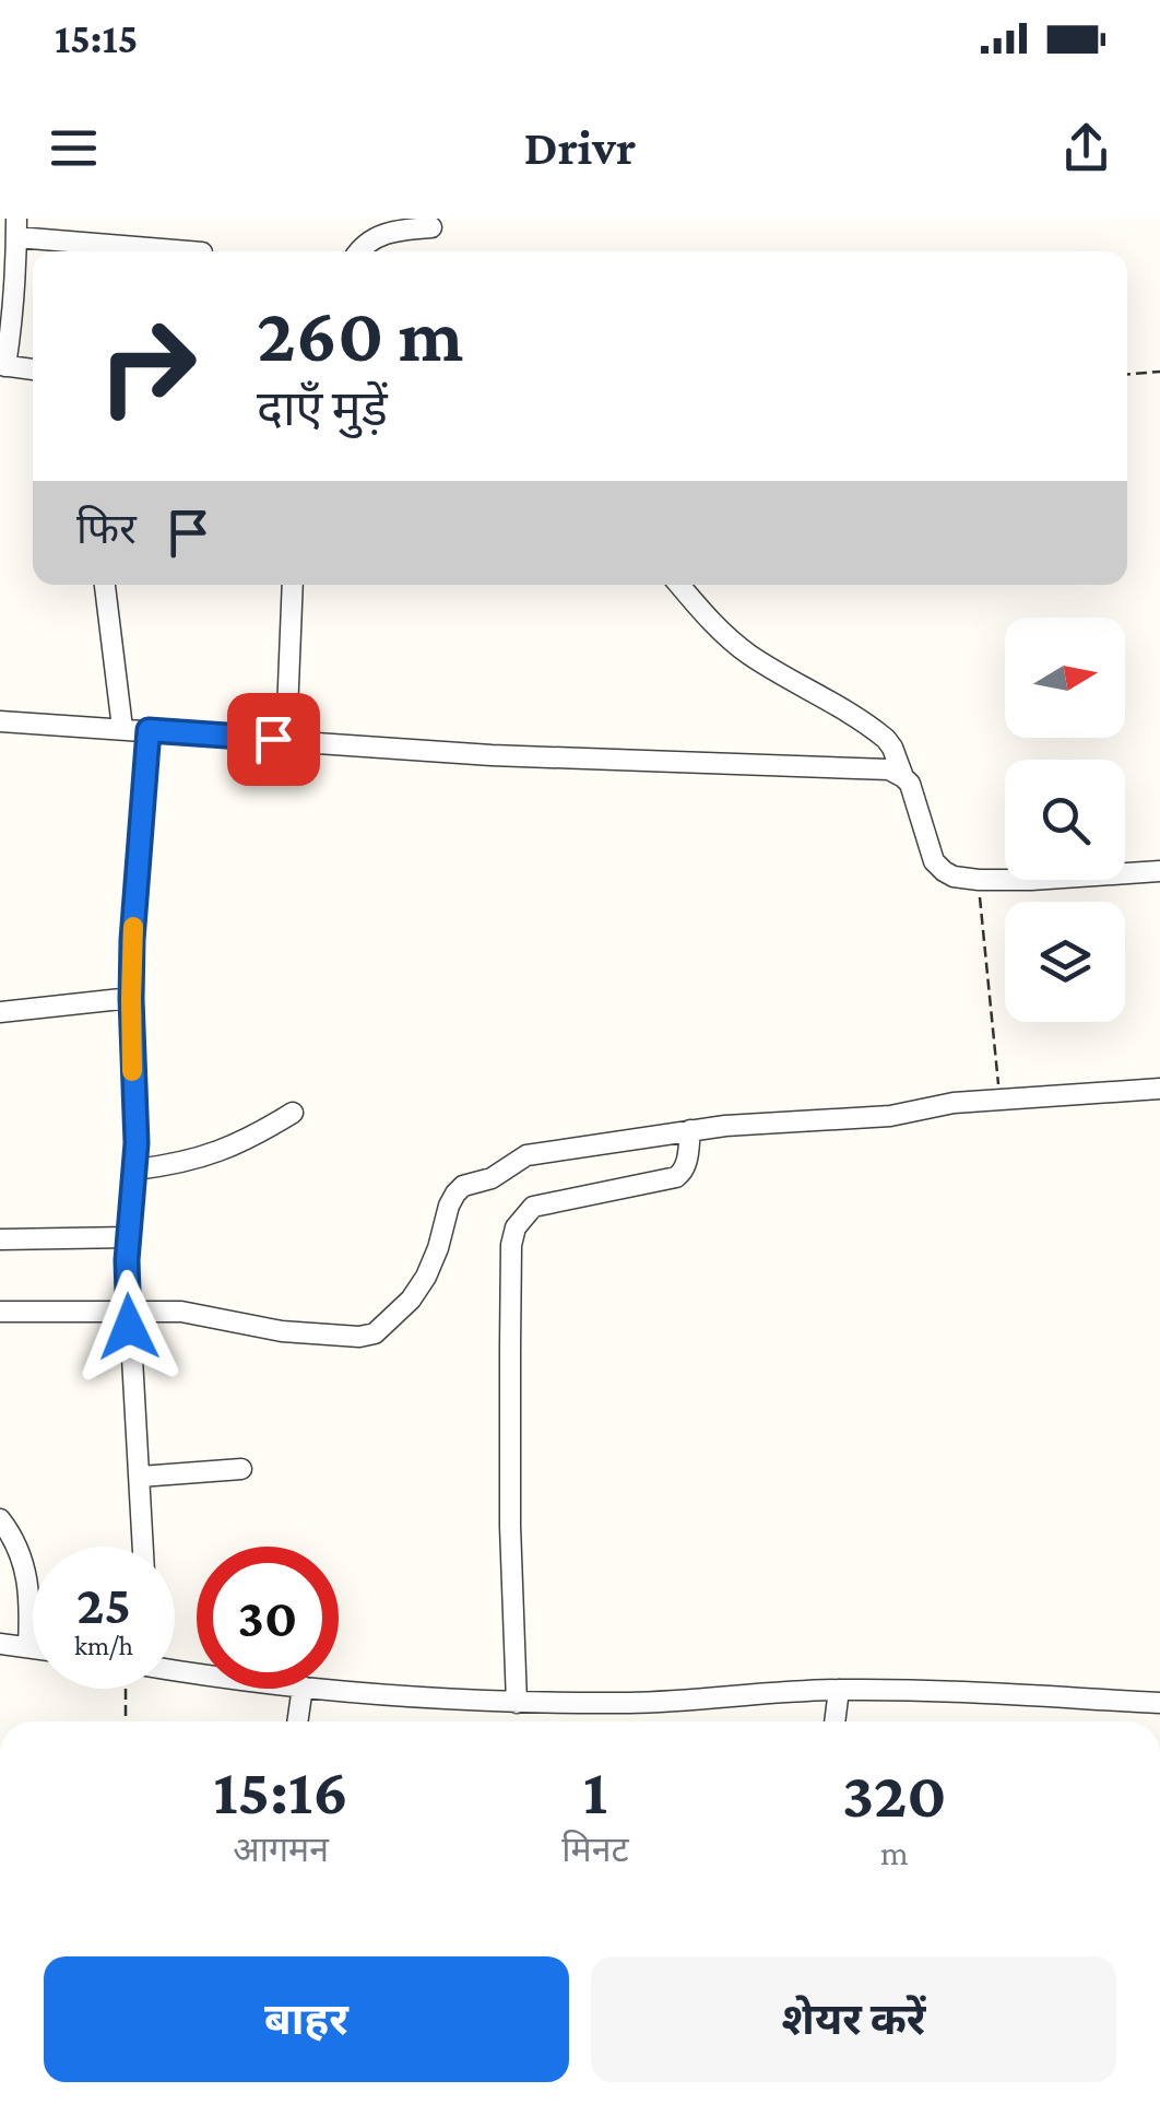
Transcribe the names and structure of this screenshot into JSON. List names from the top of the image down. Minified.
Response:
{"north":"right","page":{"status":"15:15","header":"Drivr","turn":["260 m","दाएँ मुड़ें"],"then":"फिर","speed":"25 km/h","limit":"30","eta":["15:16","आगमन","1","मिनट","320","m"],"buttons":["बाहर","शेयर करें"]}}
